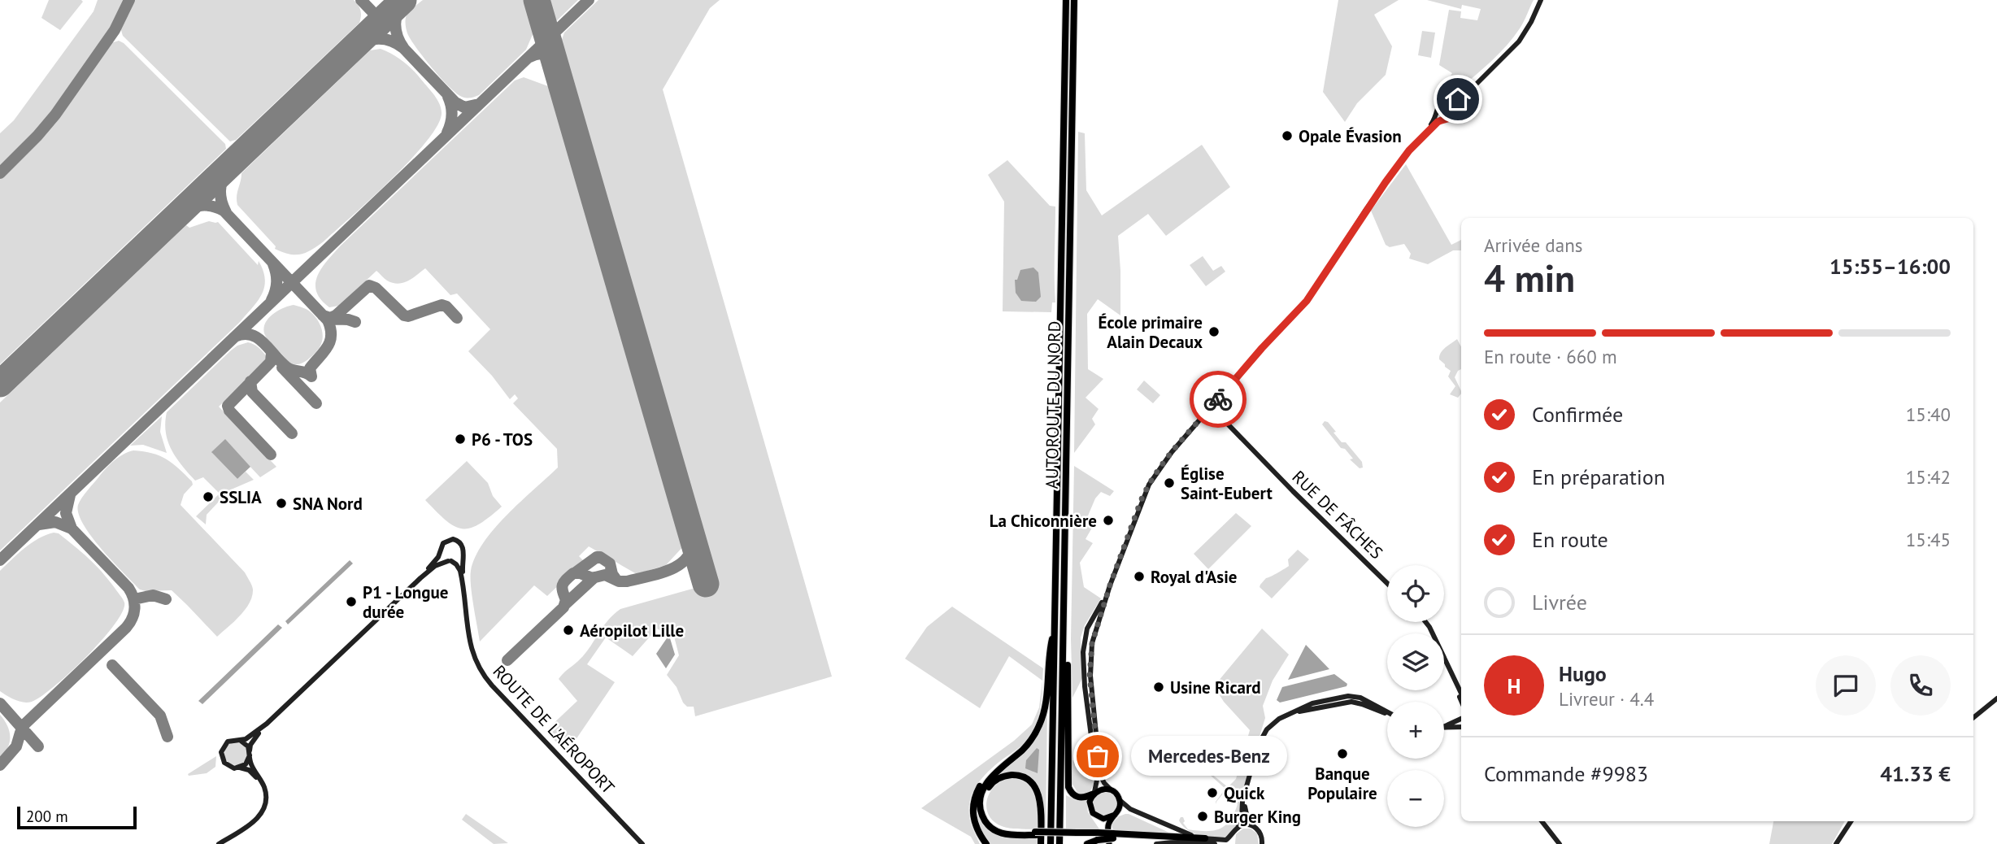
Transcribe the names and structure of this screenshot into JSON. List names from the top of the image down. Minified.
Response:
{"streets":{"highway":["AUTOROUTE DU NORD"],"street":["RUE DE FÂCHES","ROUTE DE L'AÉROPORT"]},"places":["Opale Évasion","École primaire Alain Decaux","P6 - TOS","Église Saint-Eubert","SSLIA","SNA Nord","La Chiconnière","Royal d'Asie","P1 - Longue durée","Aéropilot Lille","Usine Ricard","Banque Populaire","Mercedes-Benz","Quick","Burger King"],"scale_bar":"200 m","page":{"heading":["4 min","Arrivée dans","15:55–16:00"],"panel":["Hugo","Livreur · 4.4","Commande #9983","41.33 €"],"bar":"En route · 660 m","list":[["Confirmée","15:40"],["En préparation","15:42"],["En route","15:45"],"Livrée"],"map_buttons":["+","−"],"round":"H","bubble":"Mercedes-Benz","scale":"200 m"}}
